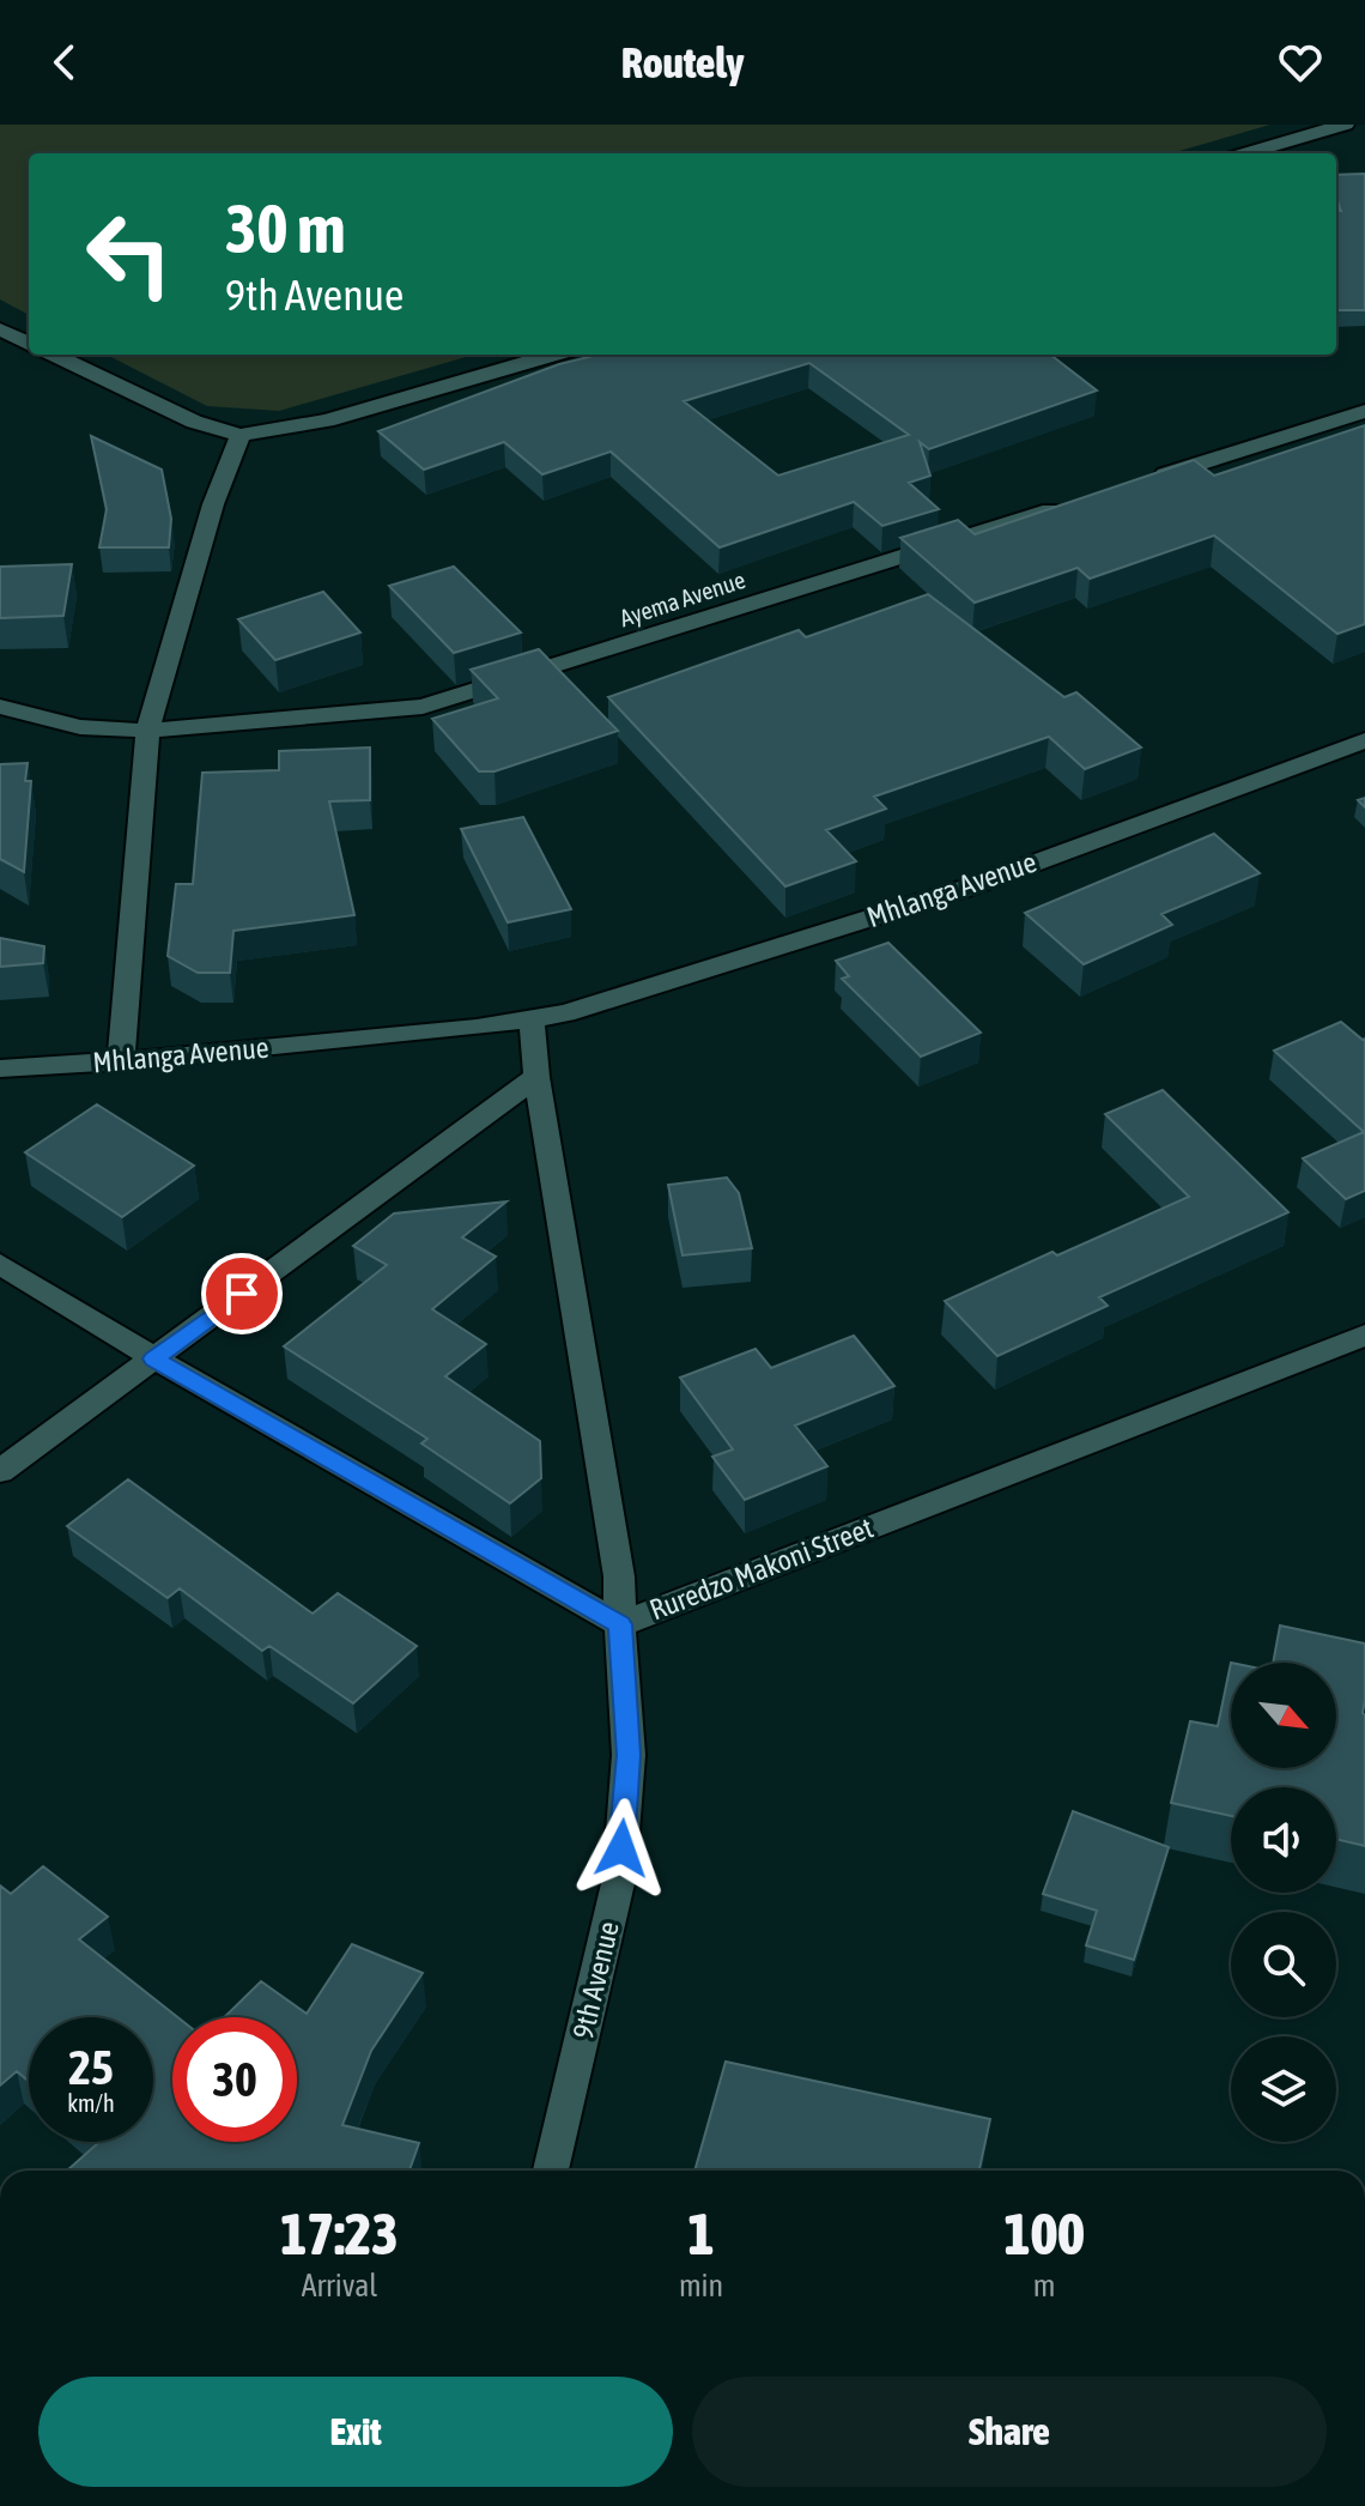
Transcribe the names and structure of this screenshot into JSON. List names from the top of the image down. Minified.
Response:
{"streets":{"street":["Ayema Avenue","Mhlanga Avenue","Ruredzo Makoni Street","9th Avenue"]},"crossings":[["Ruredzo Makoni Street","9th Avenue"]],"north":"bottom right","page":{"header":"Routely","turn":["30 m","9th Avenue"],"speed":"25 km/h","limit":"30","eta":["17:23","Arrival","1","min","100","m"],"buttons":["Exit","Share"]}}
